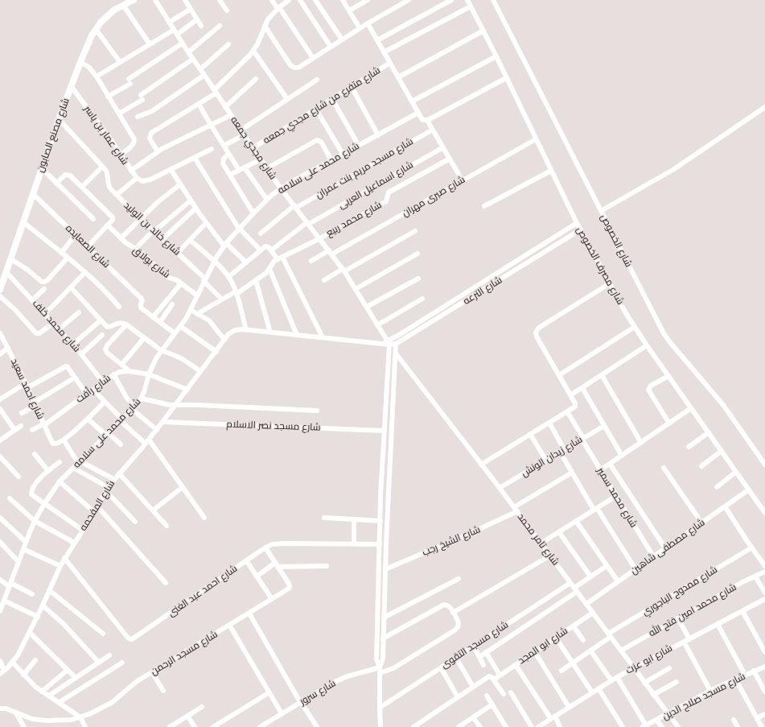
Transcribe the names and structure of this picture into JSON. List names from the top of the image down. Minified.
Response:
{"streets":{"street":["شارع متفرع من شارع مجدي جمعه","شارع مصنع الصابون","شارع عمار بن ياسر","شارع مجدي جمعه","شارع محمد على سلامه","شارع مسجد مريم بنت عمران","شارع اسماعيل العربى","شارع صبرى مهران","شارع محمد ربيع","شارع خالد بن الوليد","شارع الخصوص","شارع الصعايده","شارع بولاق","شارع مصرف الخصوص","شارع الترعه","شارع محمد خلف","شارع احمد سعيد","شارع رأفت","شارع مسجد نصر الاسلام","شارع زيدان الونش","شارع محمد سمير","شارع المفحمه","شارع تامر محمد","شارع الشيخ رجب","شارع مصطفى شاهين","شارع احمد عبد الغنى","شارع ممدوح الباجوري","شارع محمد امين فتح الله","شارع مسجد التقوى","شارع ابو المجد","شارع مسجد الرحمن","شارع ابو عزت","شارع سرور","شارع مسجد صلاح الدين"]},"crossings":[["شارع متفرع من شارع مجدي جمعه","شارع مجدي جمعه"],["شارع مصنع الصابون","شارع عمار بن ياسر"],["شارع مصنع الصابون","شارع خالد بن الوليد"],["شارع مصنع الصابون","شارع الصعايده"],["شارع مصنع الصابون","شارع محمد خلف"],["شارع مجدي جمعه","شارع محمد على سلامه"],["شارع مجدي جمعه","شارع مسجد مريم بنت عمران"],["شارع مجدي جمعه","شارع اسماعيل العربى"],["شارع مجدي جمعه","شارع صبرى مهران"],["شارع مجدي جمعه","شارع محمد ربيع"],["شارع مجدي جمعه","شارع الترعه"],["شارع محمد على سلامه","شارع خالد بن الوليد"],["شارع محمد على سلامه","شارع بولاق"],["شارع محمد على سلامه","شارع رأفت"],["شارع صبرى مهران","شارع مصرف الخصوص"],["شارع مصرف الخصوص","شارع الترعه"],["شارع مصرف الخصوص","شارع مصطفى شاهين"],["شارع الترعه","شارع المفحمه"],["شارع محمد خلف","شارع رأفت"],["شارع احمد سعيد","شارع رأفت"],["شارع رأفت","شارع المفحمه"],["شارع مسجد نصر الاسلام","شارع المفحمه"],["شارع زيدان الونش","شارع محمد سمير"],["شارع زيدان الونش","شارع تامر محمد"],["شارع محمد سمير","شارع مصطفى شاهين"],["شارع المفحمه","شارع احمد عبد الغنى"],["شارع تامر محمد","شارع الشيخ رجب"],["شارع تامر محمد","شارع مصطفى شاهين"],["شارع تامر محمد","شارع ممدوح الباجوري"],["شارع تامر محمد","شارع محمد امين فتح الله"],["شارع تامر محمد","شارع مسجد التقوى"],["شارع تامر محمد","شارع ابو المجد"],["شارع تامر محمد","شارع ابو عزت"],["شارع تامر محمد","شارع مسجد صلاح الدين"]]}
